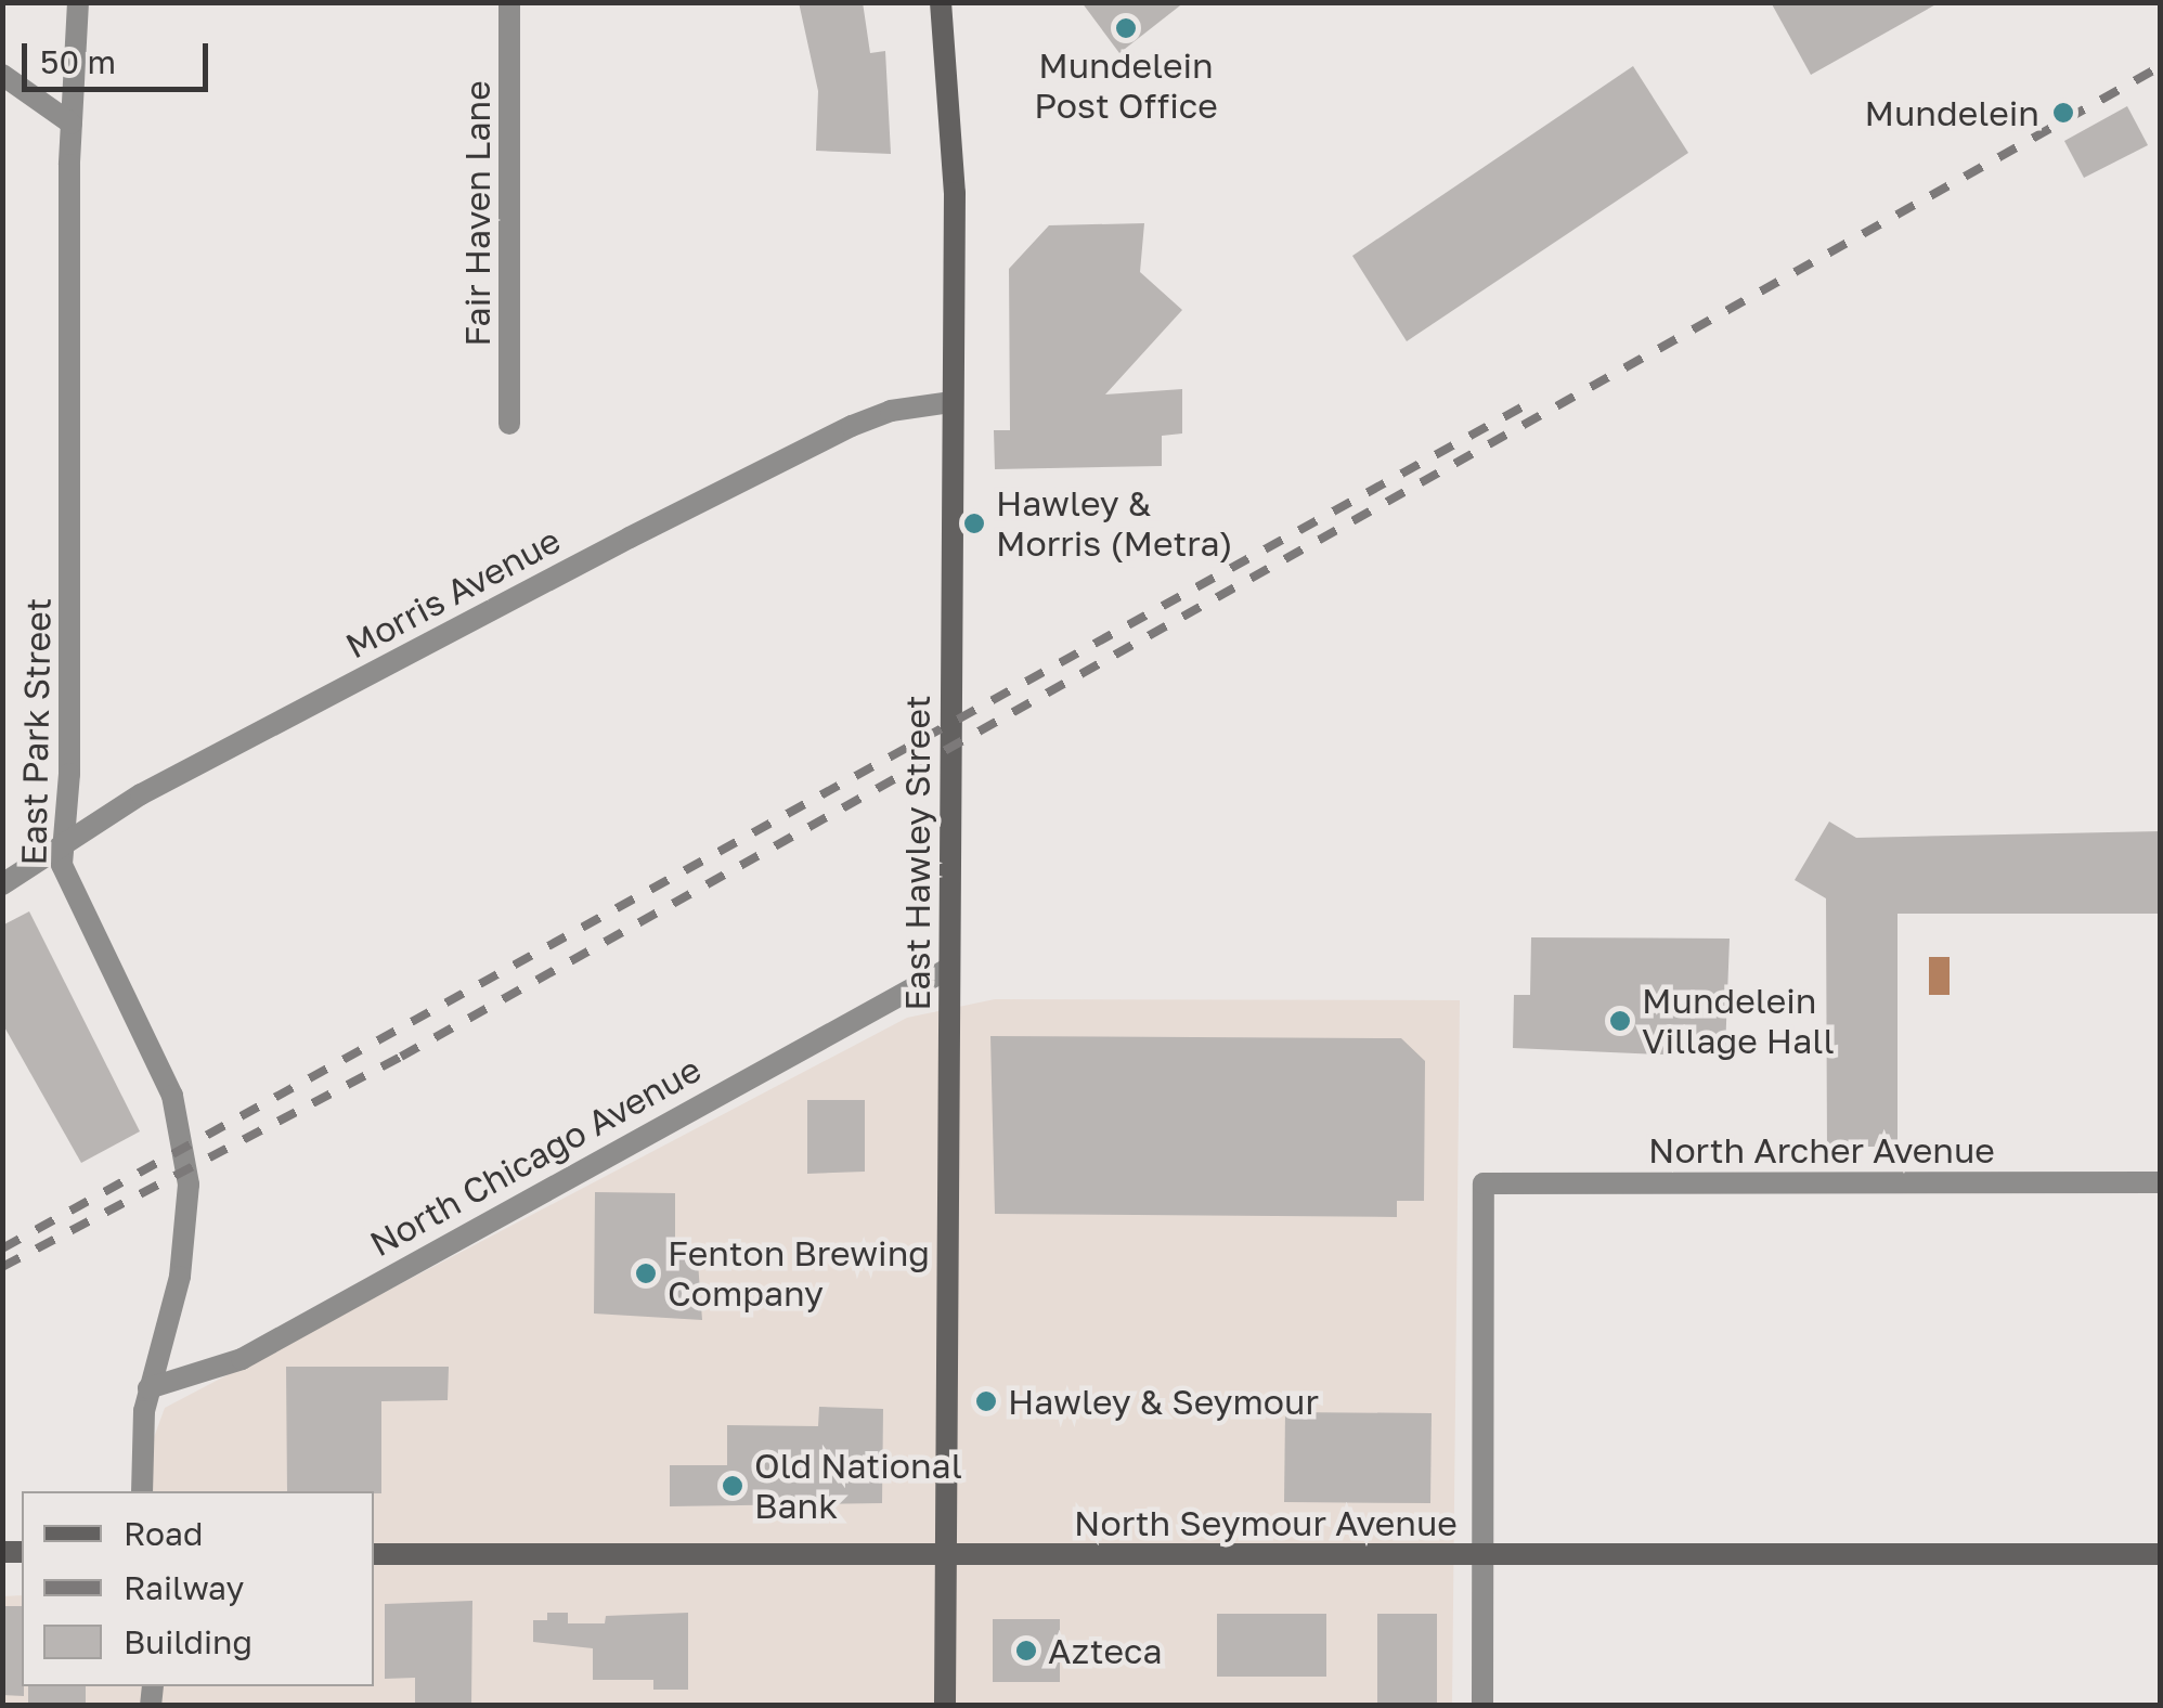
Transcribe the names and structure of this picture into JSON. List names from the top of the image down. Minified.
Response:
{"streets":{"street":["Fair Haven Lane","Morris Avenue","East Park Street","East Hawley Street","North Archer Avenue","North Chicago Avenue","North Seymour Avenue"]},"crossings":[["Morris Avenue","East Park Street"],["Morris Avenue","East Hawley Street"],["East Park Street","North Chicago Avenue"],["East Hawley Street","North Chicago Avenue"],["East Hawley Street","North Seymour Avenue"],["North Archer Avenue","North Seymour Avenue"]],"places":["Mundelein Post Office","Mundelein","Hawley & Morris (Metra)","Mundelein Village Hall","Fenton Brewing Company","Hawley & Seymour","Old National Bank","Azteca"],"legend":["Road","Railway","Building"],"scale_bar":"50 m"}
